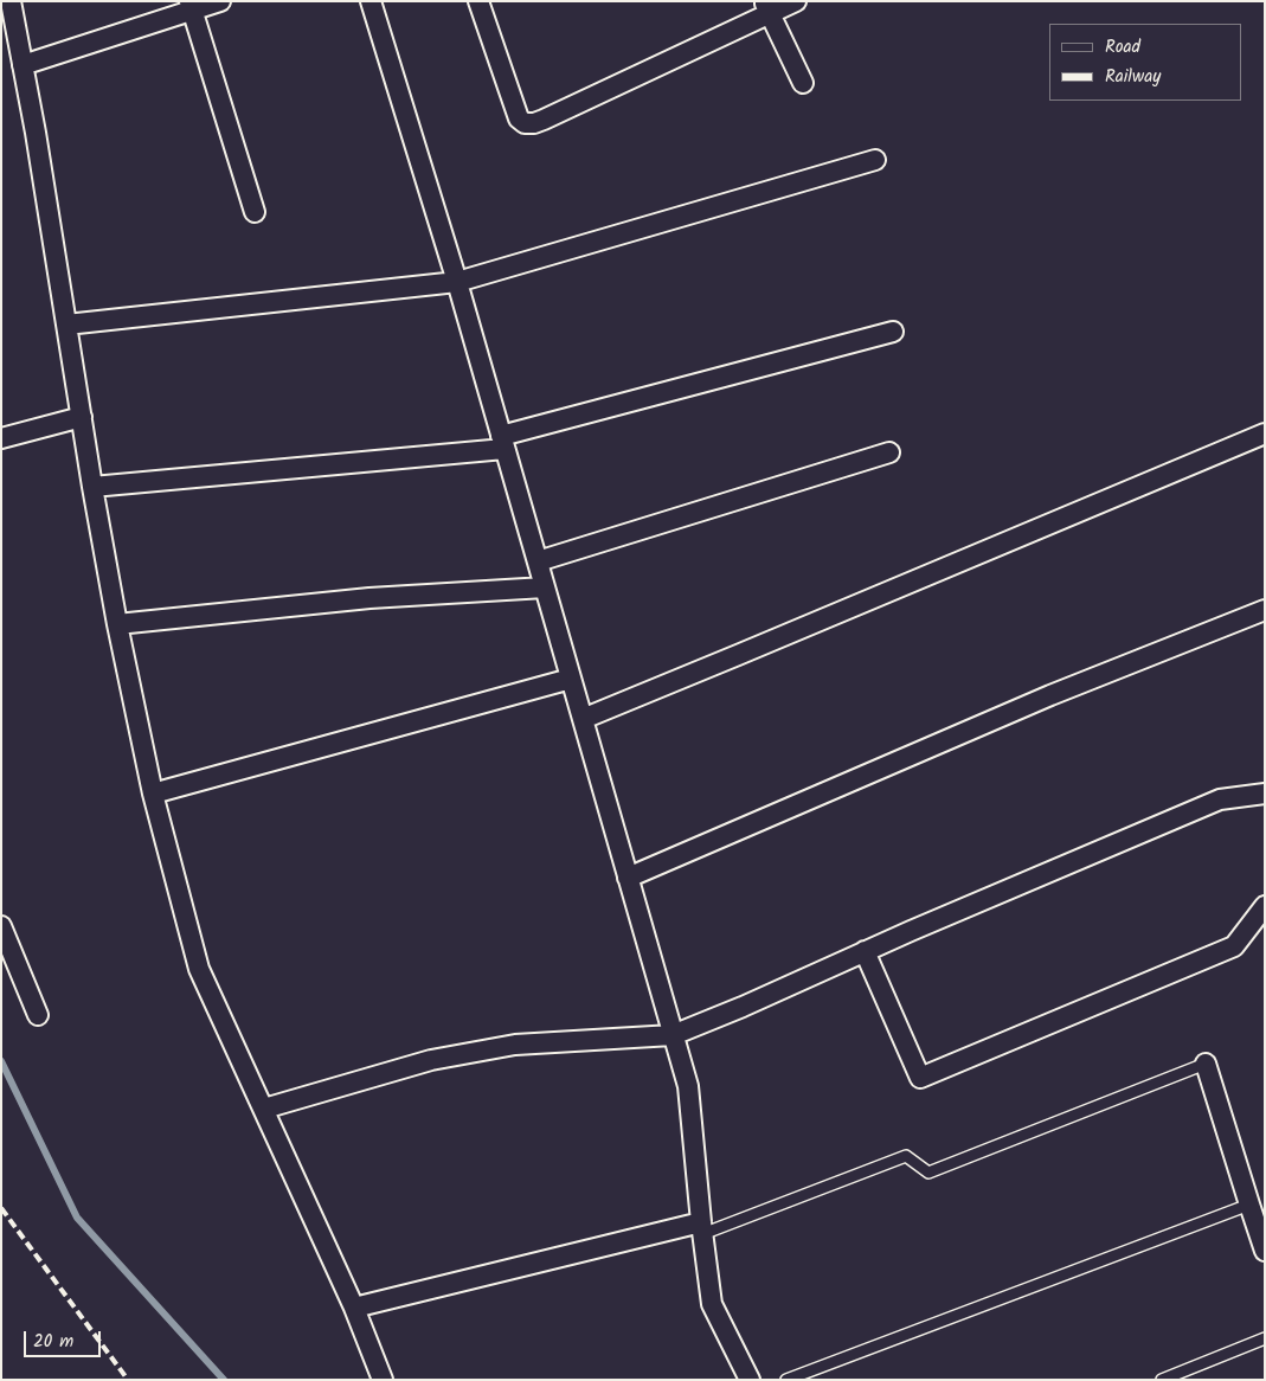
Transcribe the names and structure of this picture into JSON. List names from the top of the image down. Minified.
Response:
{"legend":["Road","Railway"],"scale_bar":"20 m"}
